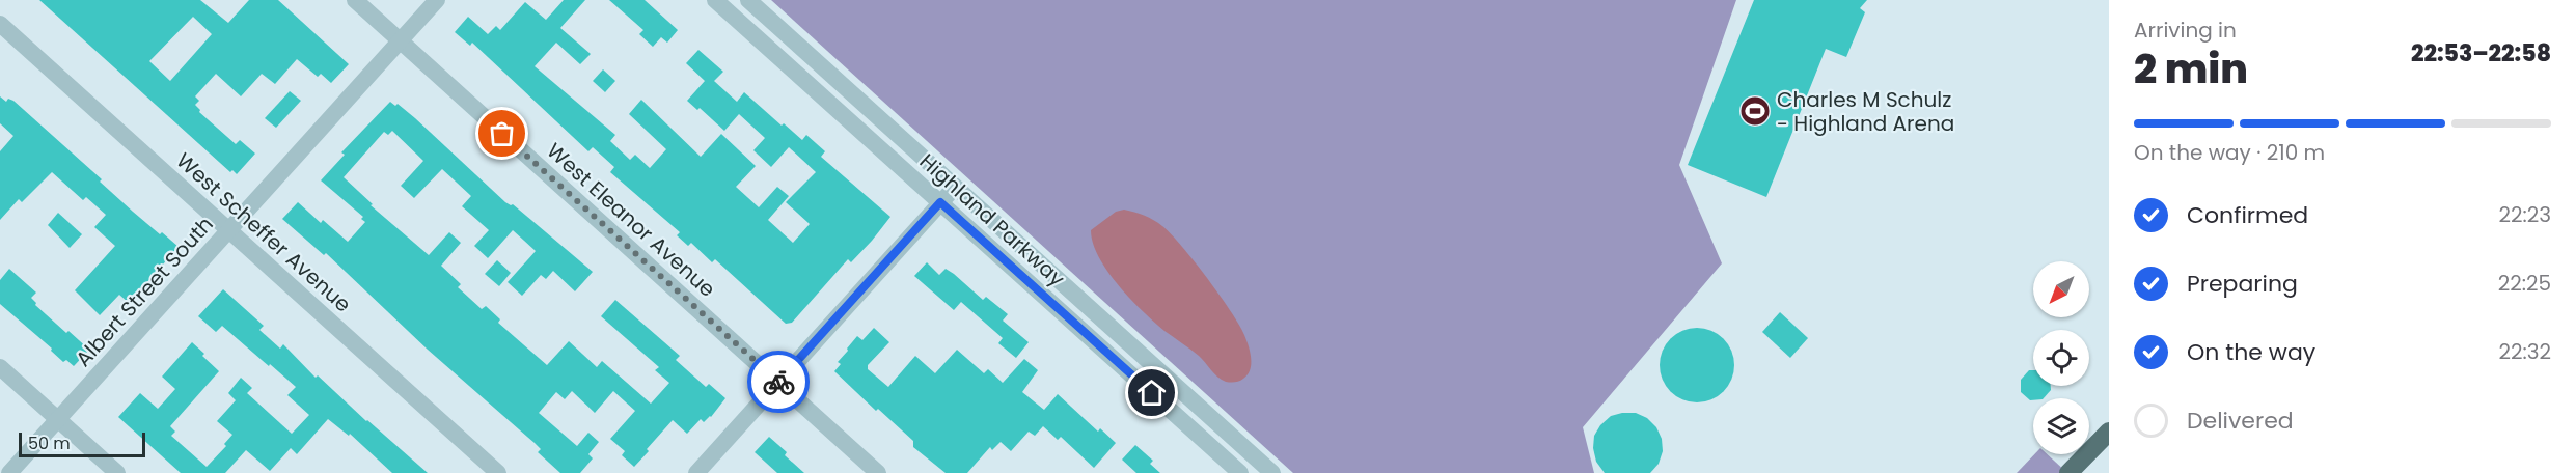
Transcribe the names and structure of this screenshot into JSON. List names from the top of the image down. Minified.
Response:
{"streets":{"street":["West Eleanor Avenue","Highland Parkway","West Scheffer Avenue","Albert Street South"]},"crossings":[["West Eleanor Avenue","Albert Street South"],["West Scheffer Avenue","Albert Street South"]],"places":{"sports":["Charles M Schulz - Highland Arena"]},"scale_bar":"50 m","north":"bottom left","page":{"heading":["2 min","Arriving in","22:53–22:58"],"bar":"On the way · 210 m","list":[["Confirmed","22:23"],["Preparing","22:25"],["On the way","22:32"],"Delivered"],"scale":"50 m"}}
